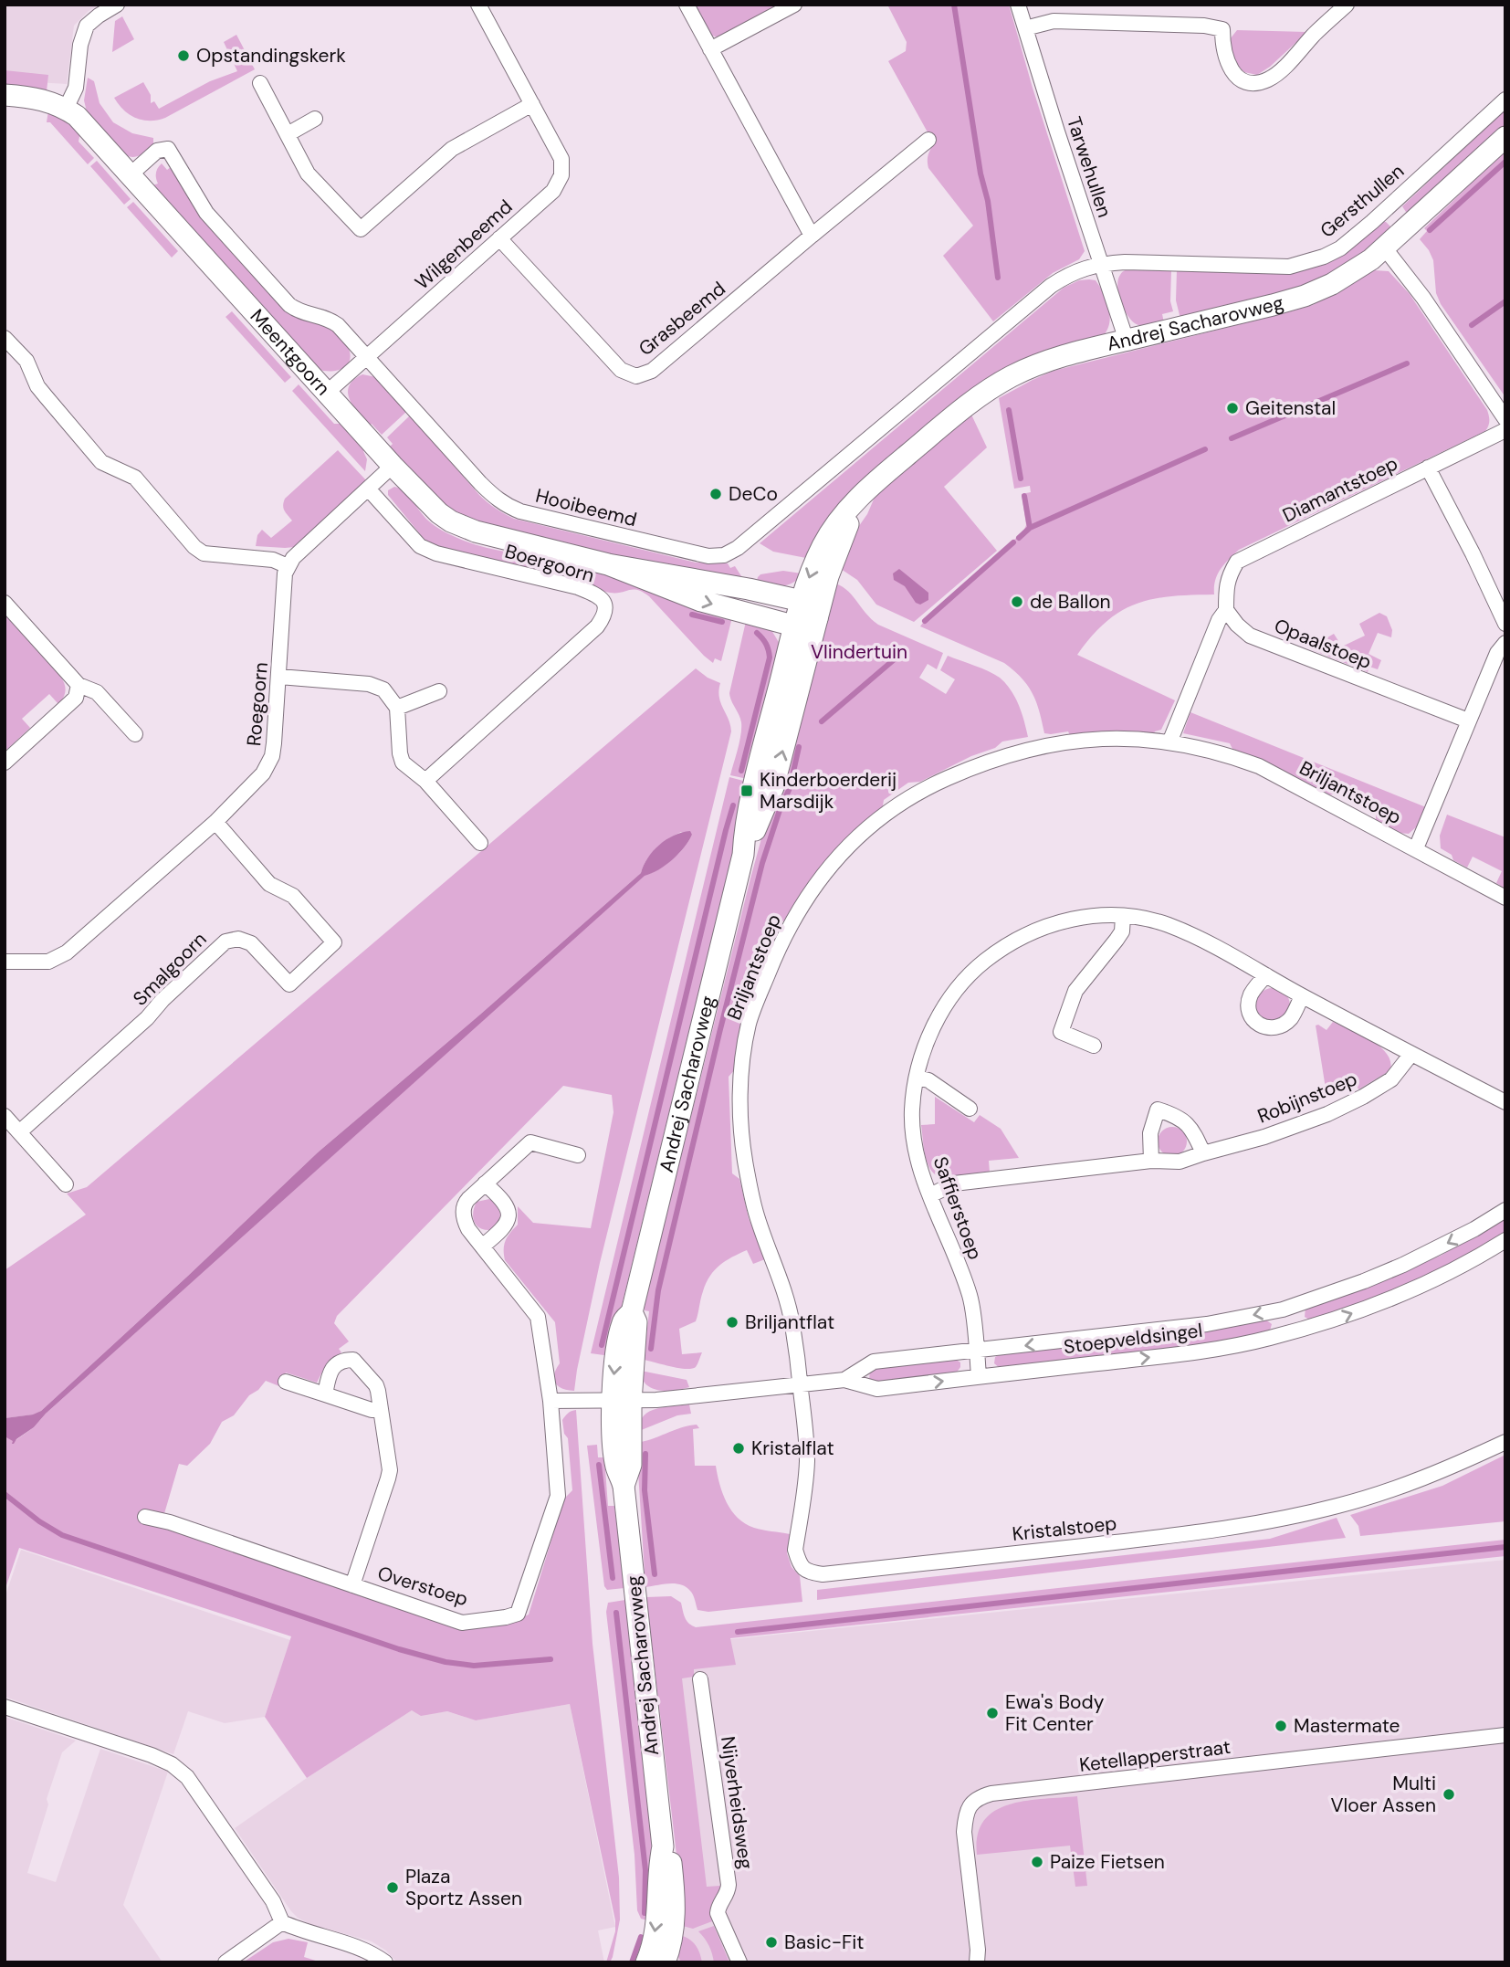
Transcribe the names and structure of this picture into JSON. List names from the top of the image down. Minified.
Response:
{"streets":{"street":["Tarwehullen","Gersthullen","Wilgenbeemd","Grasbeemd","Andrej Sacharovweg","Meentgoorn","Diamantstoep","Hooibeemd","Boergoorn","Opaalstoep","Roegoorn","Briljantstoep","Smalgoorn","Robijnstoep","Saffierstoep","Stoepveldsingel","Kristalstoep","Overstoep","Ketellapperstraat","Nijverheidsweg"]},"crossings":[["Tarwehullen","Gersthullen"],["Tarwehullen","Andrej Sacharovweg"],["Tarwehullen","Hooibeemd"],["Gersthullen","Hooibeemd"],["Wilgenbeemd","Grasbeemd"],["Wilgenbeemd","Meentgoorn"],["Wilgenbeemd","Hooibeemd"],["Andrej Sacharovweg","Meentgoorn"],["Andrej Sacharovweg","Stoepveldsingel"],["Meentgoorn","Hooibeemd"],["Diamantstoep","Opaalstoep"],["Roegoorn","Smalgoorn"],["Briljantstoep","Stoepveldsingel"],["Briljantstoep","Kristalstoep"],["Robijnstoep","Saffierstoep"],["Saffierstoep","Stoepveldsingel"],["Stoepveldsingel","Kristalstoep"]],"parks":["Vlindertuin"],"places":{"other":["Opstandingskerk","Geitenstal","DeCo","de Ballon","Briljantflat","Kristalflat","Ewa's Body Fit Center","Mastermate","Multi Vloer Assen","Paize Fietsen","Plaza Sportz Assen","Basic-Fit"],"transit":["Kinderboerderij Marsdijk"]}}
